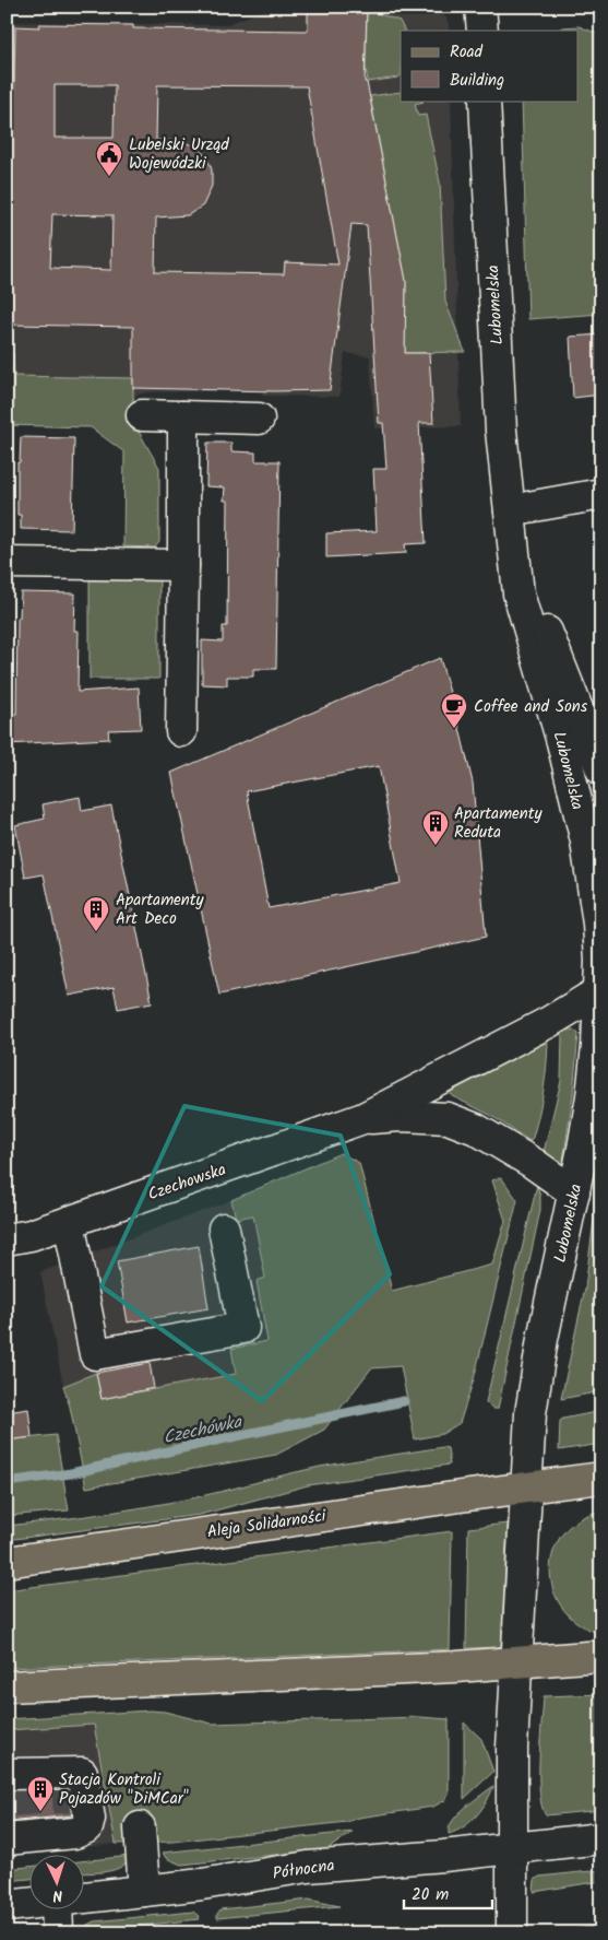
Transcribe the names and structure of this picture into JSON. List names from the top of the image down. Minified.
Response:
{"streets":{"main road":["Aleja Solidarności"],"street":["Lubomelska","Czechowska","Północna"]},"crossings":[["Lubomelska","Czechowska"],["Lubomelska","Aleja Solidarności"],["Lubomelska","Północna"]],"water":["Czechówka"],"places":{"public building":["Lubelski Urząd Wojewódzki"],"cafe":["Coffee and Sons"],"building":["Apartamenty Reduta","Apartamenty Art Deco","Stacja Kontroli Pojazdów \"DiMCar\""]},"legend":["Road","Building"],"scale_bar":"20 m","north":"bottom"}
